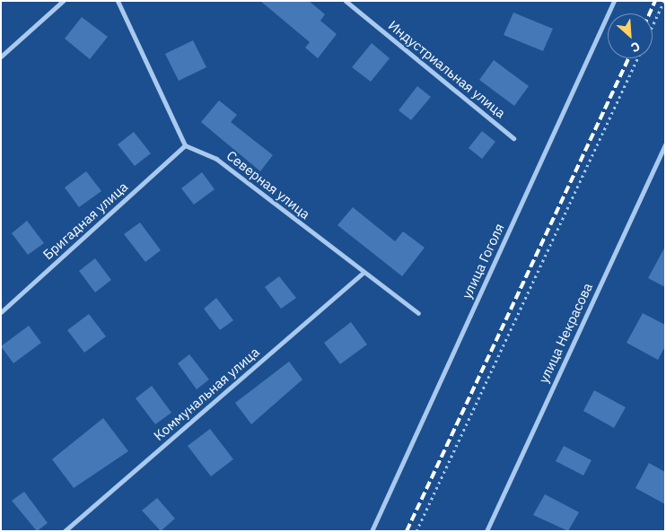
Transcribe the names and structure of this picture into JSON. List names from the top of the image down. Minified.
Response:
{"streets":{"street":["Индустриальная улица","Северная улица","Бригадная улица","улица Гоголя","улица Некрасова","Коммунальная улица"]},"crossings":[["Северная улица","Бригадная улица"],["Северная улица","Коммунальная улица"]],"north":"bottom right"}
